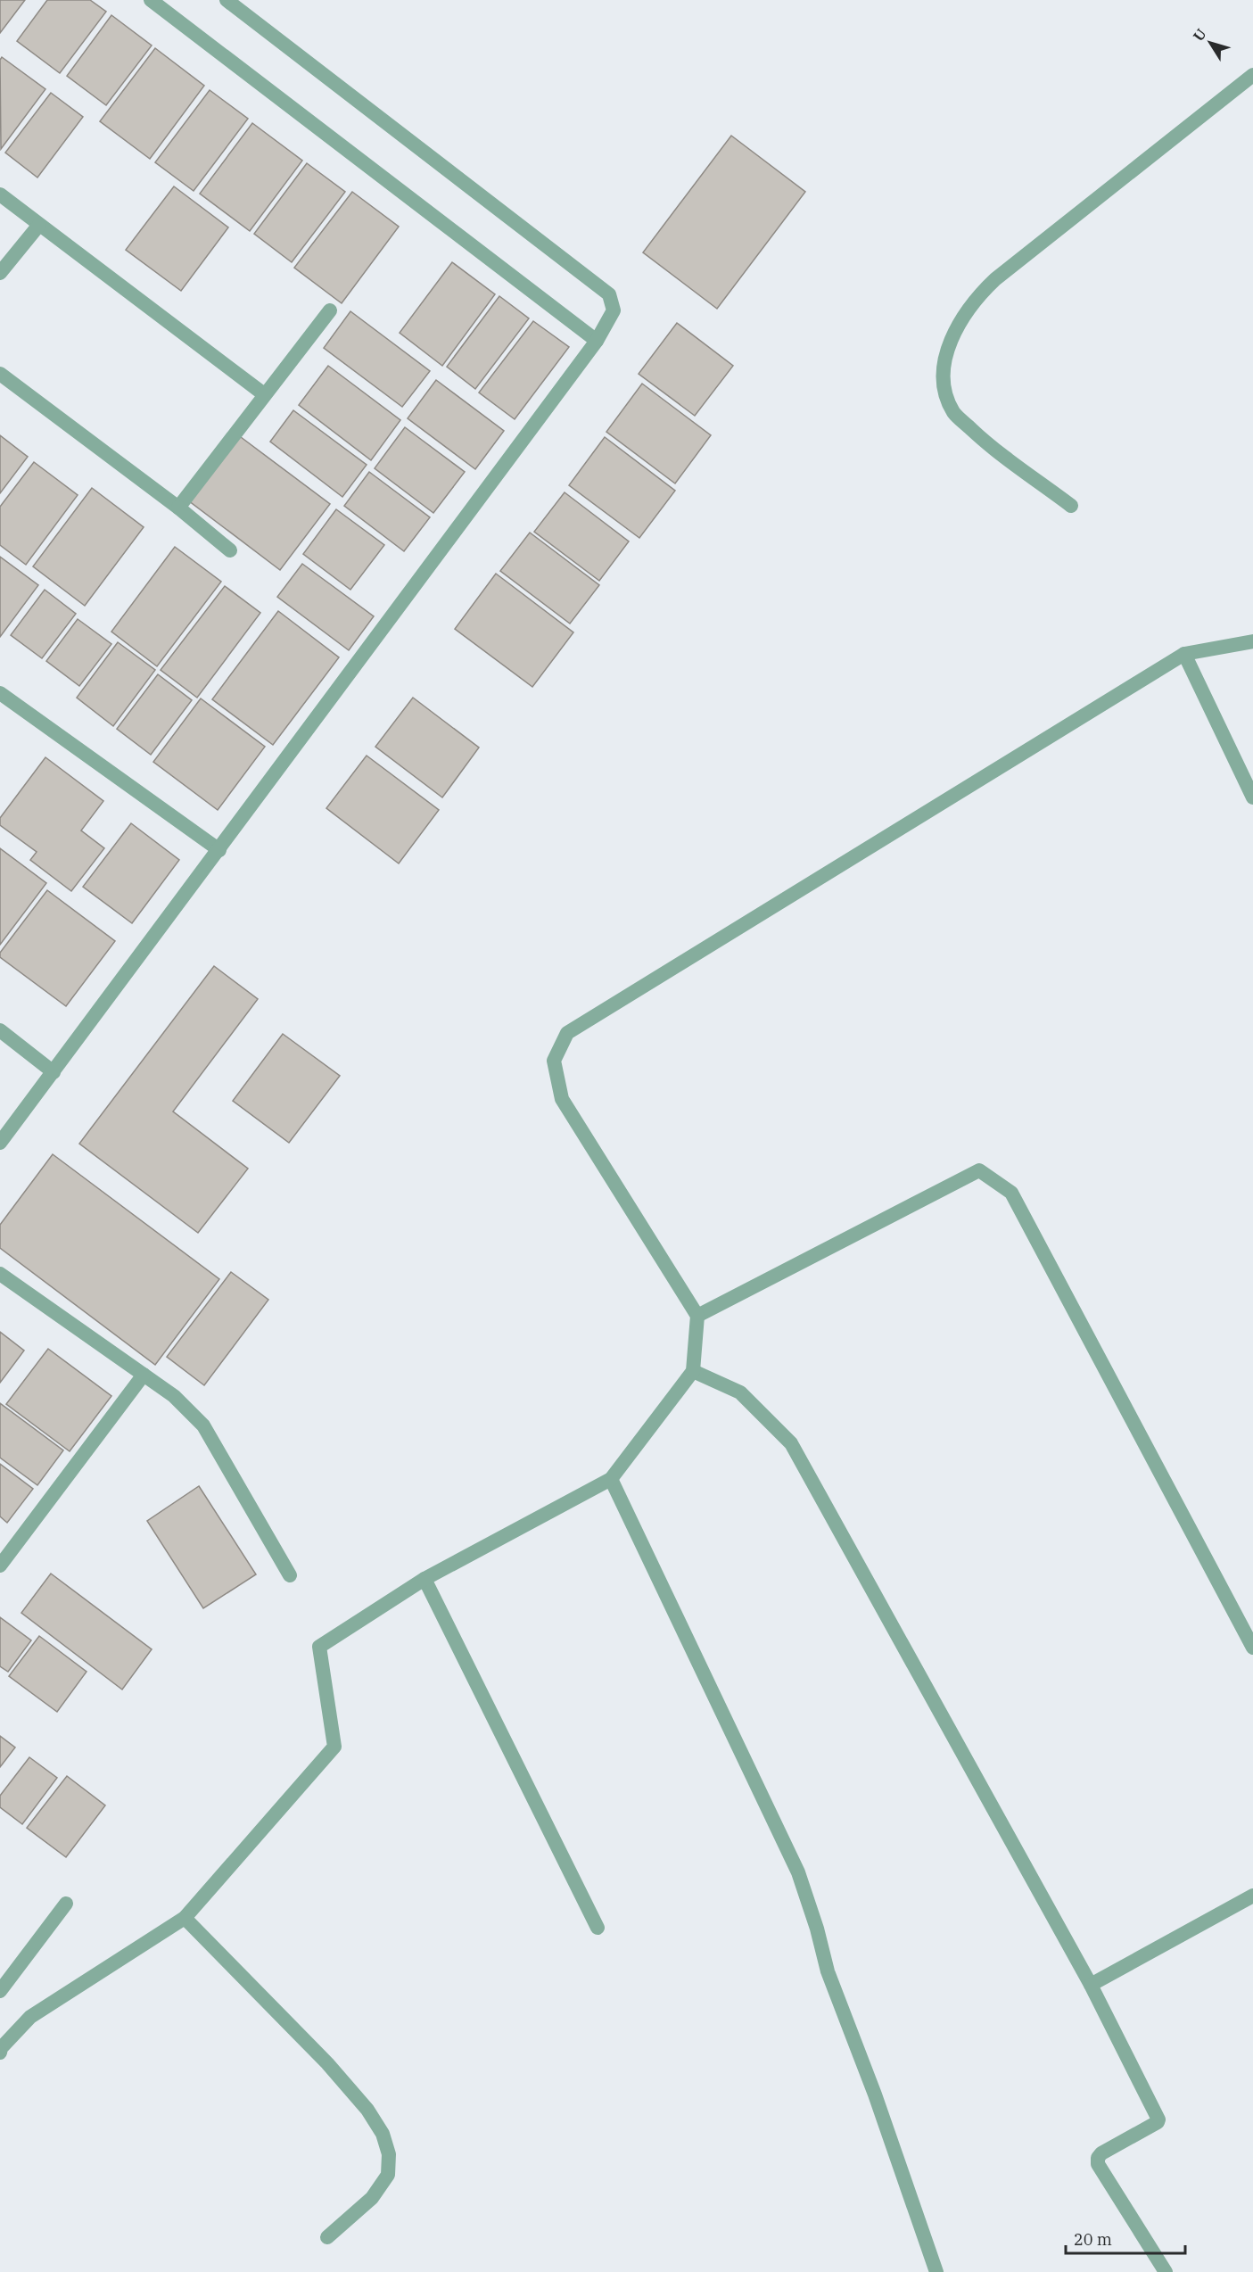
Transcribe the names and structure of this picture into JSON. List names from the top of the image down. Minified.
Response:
{"scale_bar":"20 m","north":"top left"}
